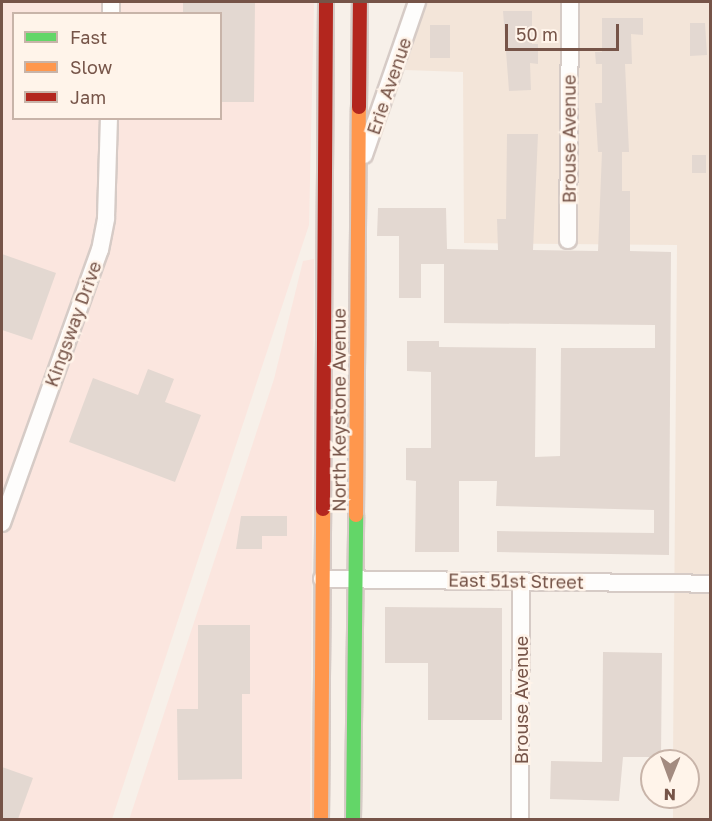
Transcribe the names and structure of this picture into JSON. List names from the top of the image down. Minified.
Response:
{"streets":{"main road":["North Keystone Avenue"],"street":["Erie Avenue","Brouse Avenue","Kingsway Drive","East 51st Street"]},"crossings":[["Erie Avenue","North Keystone Avenue"],["Brouse Avenue","East 51st Street"],["North Keystone Avenue","East 51st Street"]],"legend":["Fast","Slow","Jam"],"scale_bar":"50 m","north":"bottom"}
